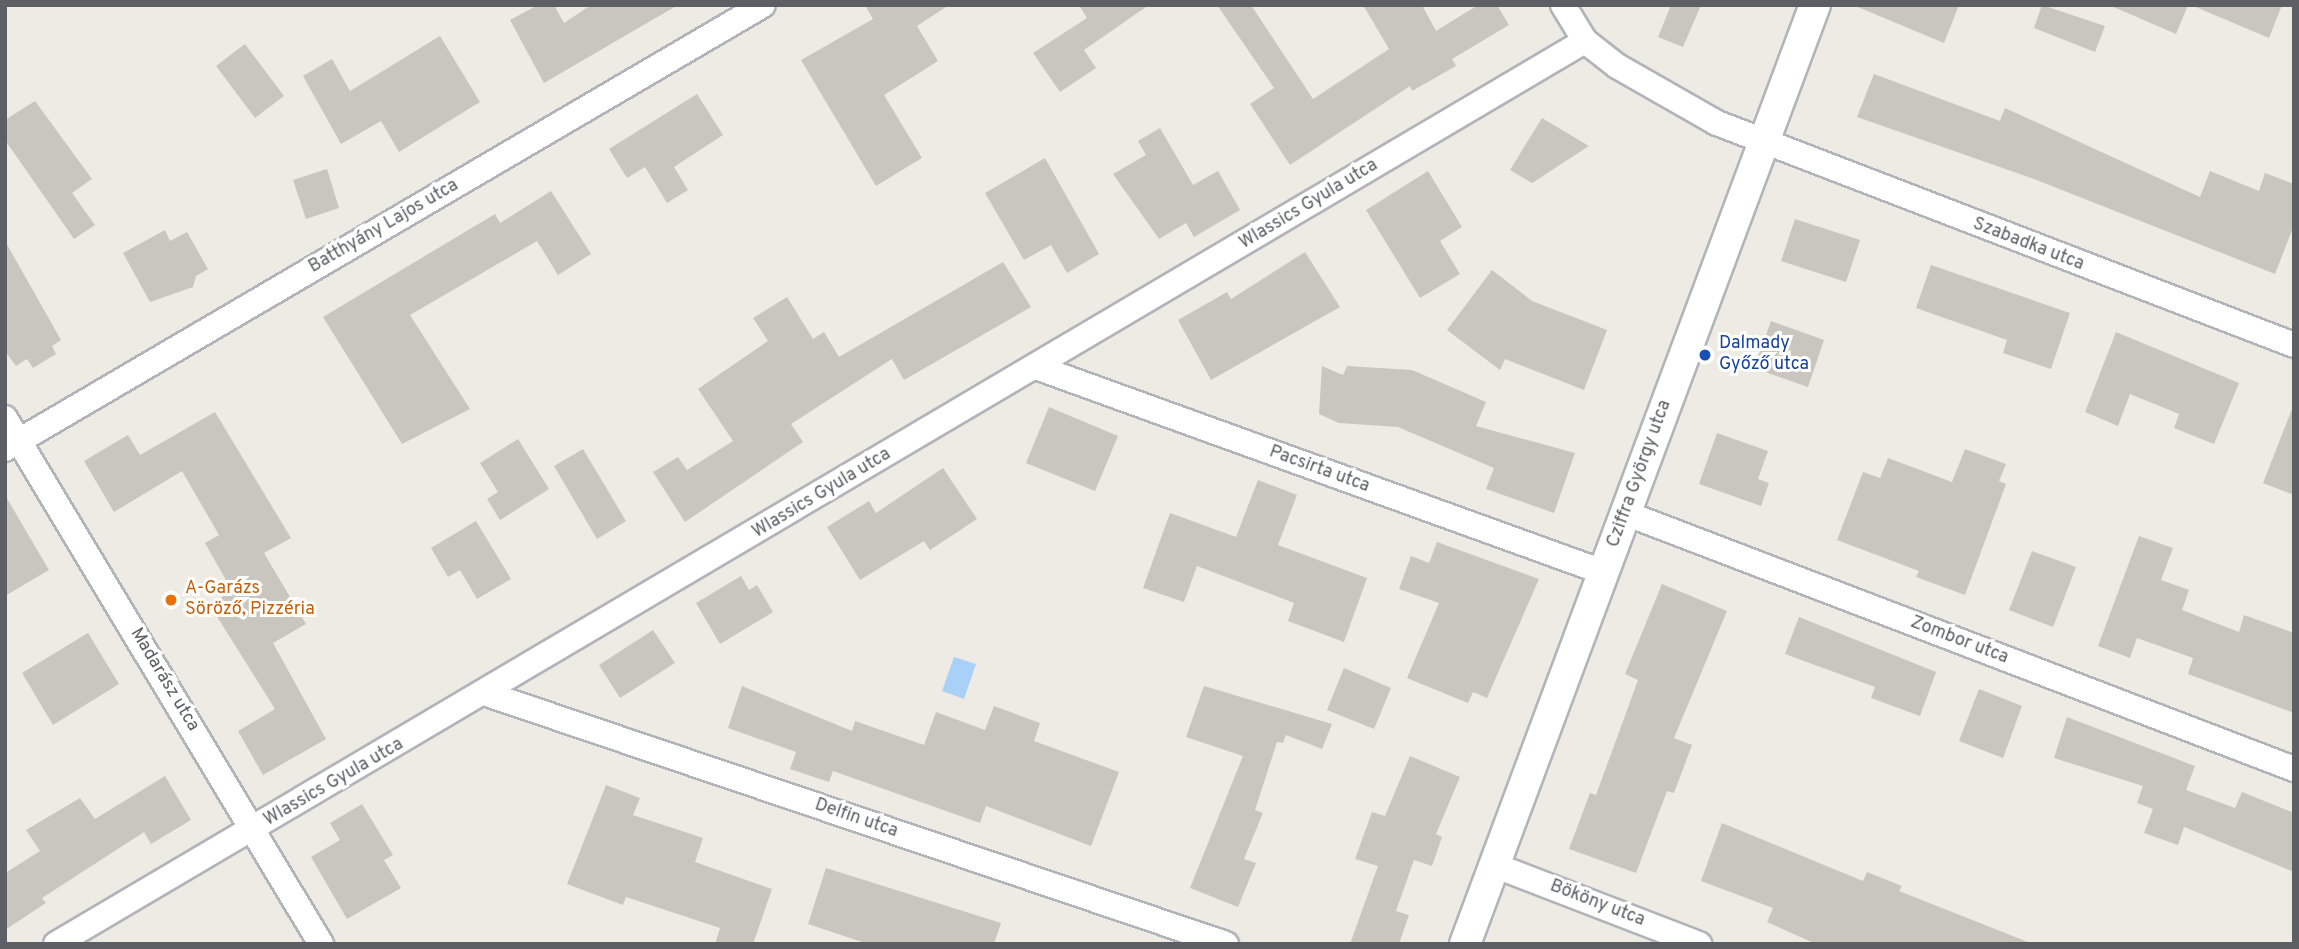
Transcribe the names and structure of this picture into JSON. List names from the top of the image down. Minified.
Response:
{"streets":{"street":["Wlassics Gyula utca","Batthyány Lajos utca","Szabadka utca","Pacsirta utca","Cziffra György utca","Zombor utca","Madarász utca","Delfin utca","Bököny utca"]},"crossings":[["Wlassics Gyula utca","Pacsirta utca"],["Wlassics Gyula utca","Madarász utca"],["Wlassics Gyula utca","Delfin utca"],["Batthyány Lajos utca","Madarász utca"],["Szabadka utca","Cziffra György utca"],["Pacsirta utca","Cziffra György utca"],["Cziffra György utca","Zombor utca"],["Cziffra György utca","Bököny utca"]],"places":["Dalmady Győző utca","A-Garázs Söröző, Pizzéria"]}
